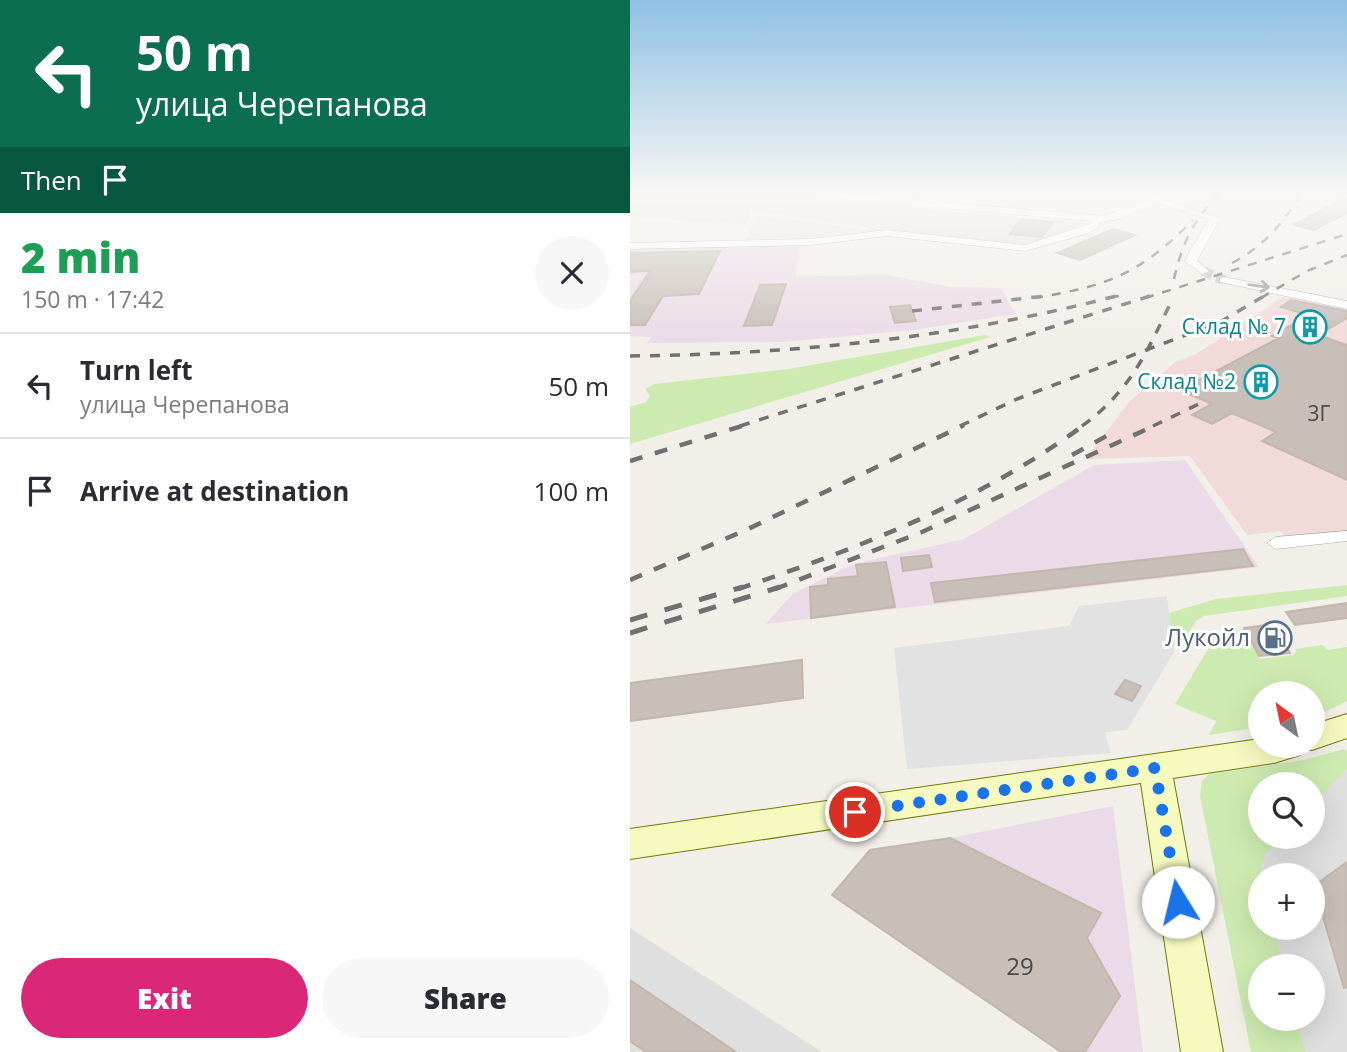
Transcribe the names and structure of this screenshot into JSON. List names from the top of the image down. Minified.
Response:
{"places":{"building":["Склад № 7","Склад №2"],"fuel station":["Лукойл"]},"house_numbers":["3Г","29"],"north":"top left","page":{"turn":["50 m","улица Черепанова"],"then":"Then","heading":["2 min","150 m · 17:42"],"list":[{"name":"Turn left","note":"улица Черепанова","value":"50 m"},{"name":"Arrive at destination","value":"100 m"}],"map_buttons":["+","−"],"buttons":["Exit","Share"]}}
